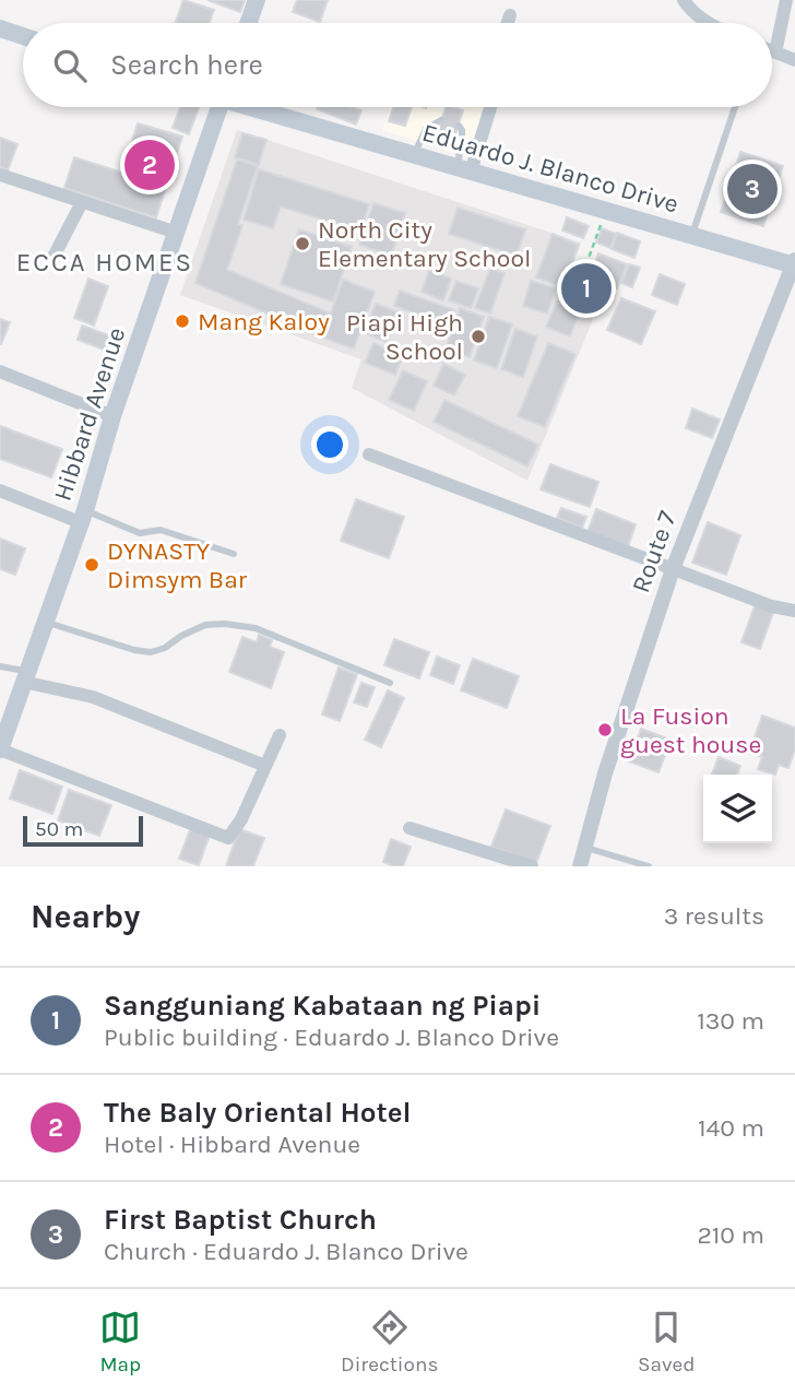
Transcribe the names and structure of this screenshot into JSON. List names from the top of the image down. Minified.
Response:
{"streets":{"main road":["Eduardo J. Blanco Drive","Hibbard Avenue"],"street":["Route 7"]},"crossings":[["Eduardo J. Blanco Drive","Route 7"]],"districts":["ECCA HOMES"],"places":["North City Elementary School","Mang Kaloy","Piapi High School","DYNASTY Dimsym Bar","La Fusion guest house"],"scale_bar":"50 m","page":{"search":"Search here","pins":["2","3","1"],"scale":"50 m","heading":["Nearby","3 results"],"list":[{"mark":"1","name":"Sangguniang Kabataan ng Piapi","note":"Public building · Eduardo J. Blanco Drive","value":"130 m"},{"mark":"2","name":"The Baly Oriental Hotel","note":"Hotel · Hibbard Avenue","value":"140 m"},{"mark":"3","name":"First Baptist Church","note":"Church · Eduardo J. Blanco Drive","value":"210 m"}],"nav":["Map","Directions","Saved"]}}
